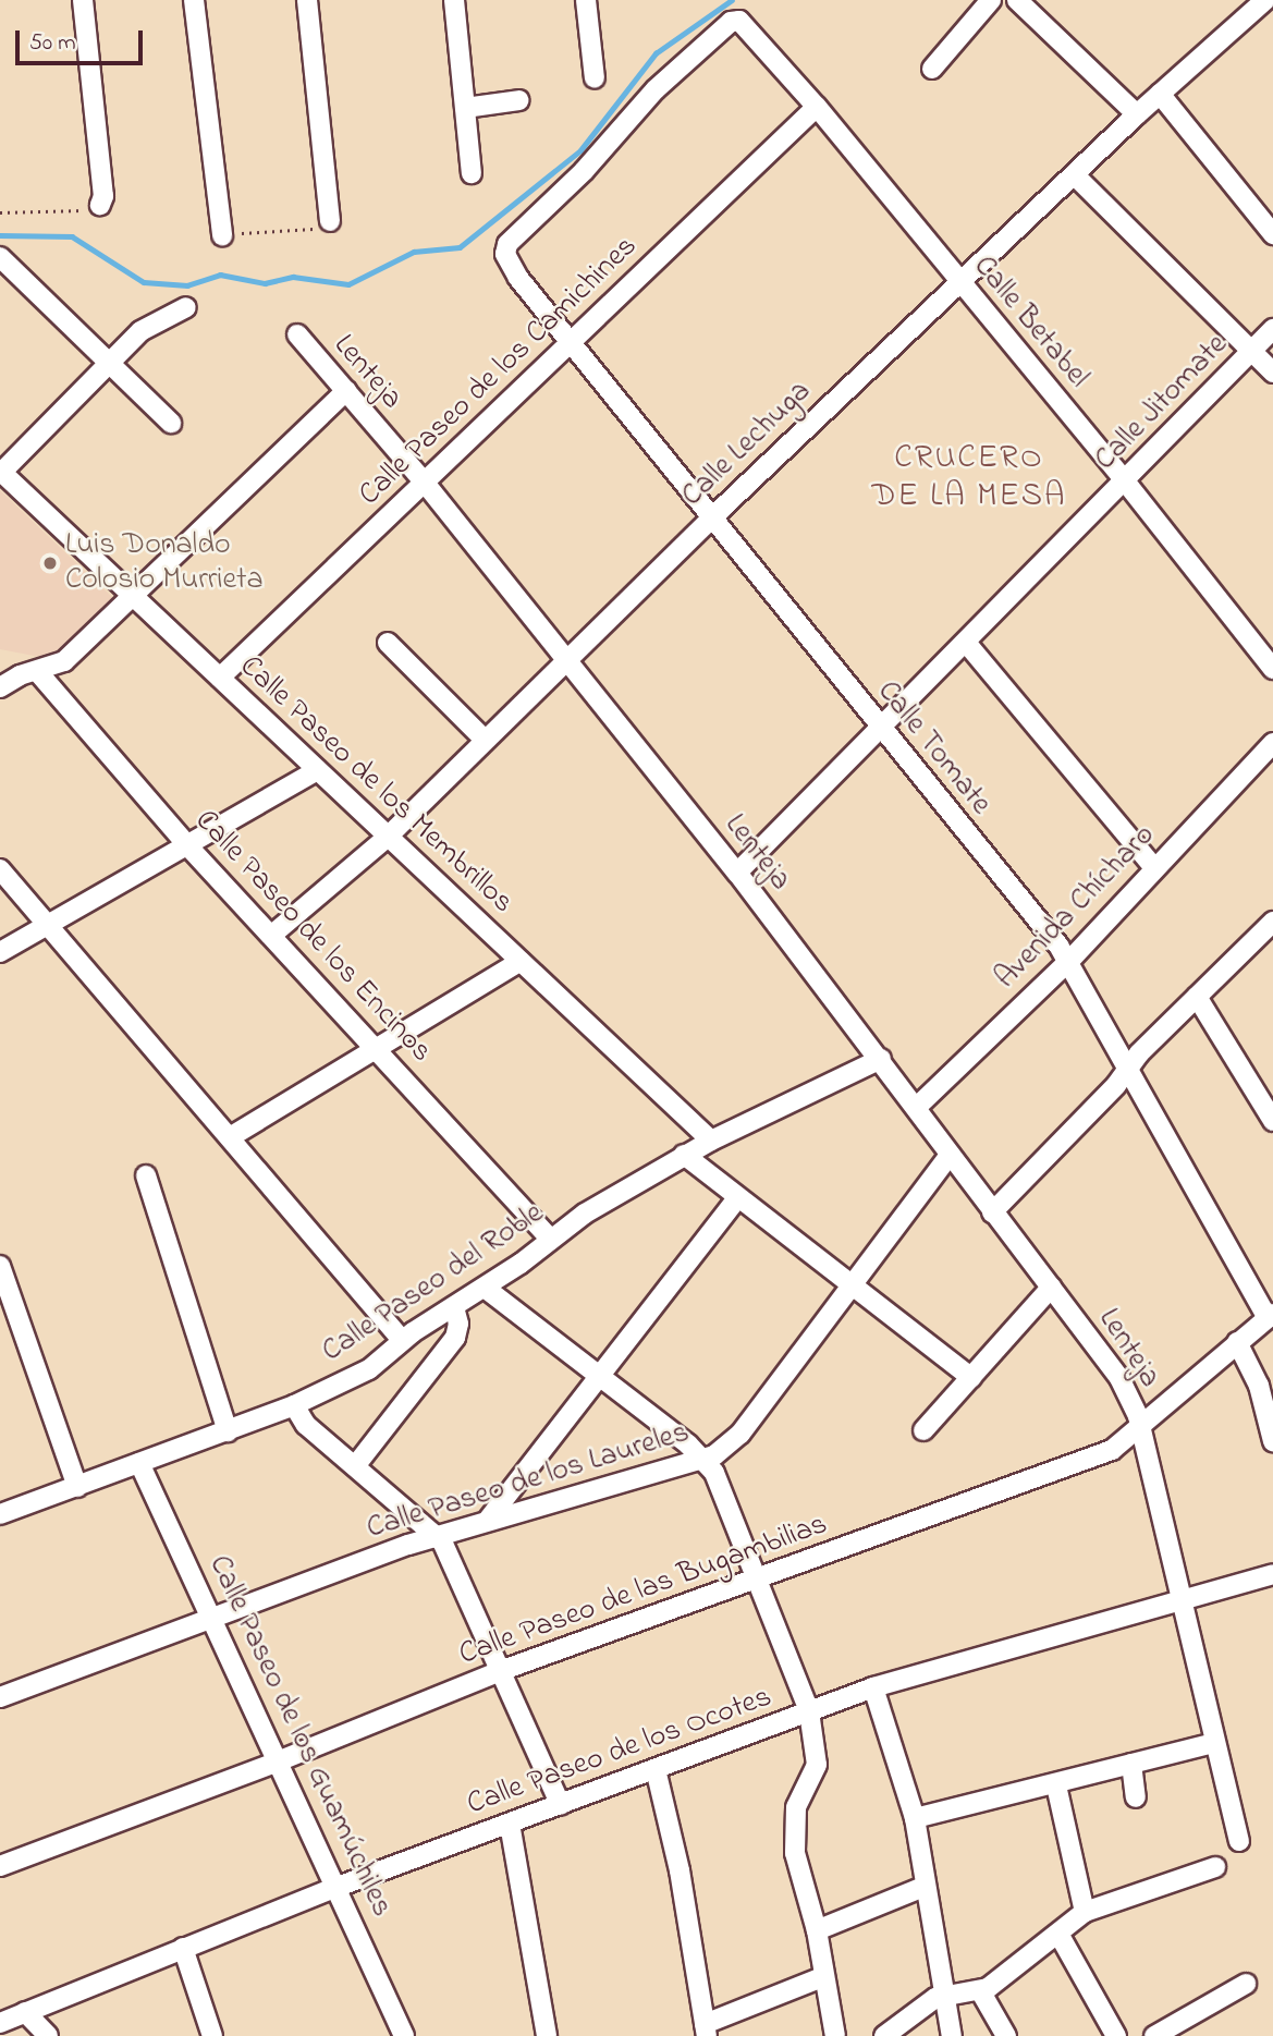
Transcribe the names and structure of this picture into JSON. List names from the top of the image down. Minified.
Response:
{"streets":{"street":["Calle Betabel","Calle Paseo de los Camichines","Lenteja","Calle Jitomate","Calle Lechuga","Calle Tomate","Calle Paseo de los Membrillos","Avenida Chícharo","Calle Paseo de los Encinos","Calle Paseo del Roble","Calle Paseo de los Laureles","Calle Paseo de las Bugambilias","Calle Paseo de los Guamúchiles","Calle Paseo de los Ocotes"]},"crossings":[["Calle Betabel","Calle Paseo de los Camichines"],["Calle Betabel","Calle Jitomate"],["Calle Betabel","Calle Lechuga"],["Calle Betabel","Calle Tomate"],["Calle Paseo de los Camichines","Lenteja"],["Calle Paseo de los Camichines","Calle Tomate"],["Calle Paseo de los Camichines","Calle Paseo de los Membrillos"],["Lenteja","Calle Jitomate"],["Lenteja","Calle Lechuga"],["Lenteja","Avenida Chícharo"],["Lenteja","Calle Paseo del Roble"],["Lenteja","Calle Paseo de los Laureles"],["Lenteja","Calle Paseo de las Bugambilias"],["Lenteja","Calle Paseo de los Ocotes"],["Calle Jitomate","Calle Tomate"],["Calle Lechuga","Calle Tomate"],["Calle Lechuga","Calle Paseo de los Membrillos"],["Calle Lechuga","Calle Paseo de los Encinos"],["Calle Tomate","Avenida Chícharo"],["Calle Tomate","Calle Paseo de las Bugambilias"],["Calle Paseo de los Membrillos","Calle Paseo del Roble"],["Calle Paseo de los Encinos","Calle Paseo del Roble"],["Calle Paseo del Roble","Calle Paseo de los Guamúchiles"],["Calle Paseo de los Laureles","Calle Paseo de los Guamúchiles"],["Calle Paseo de las Bugambilias","Calle Paseo de los Guamúchiles"],["Calle Paseo de los Guamúchiles","Calle Paseo de los Ocotes"]],"districts":["CRUCERO DE LA MESA"],"places":["Luis Donaldo Colosio Murrieta"],"scale_bar":"50 m"}
